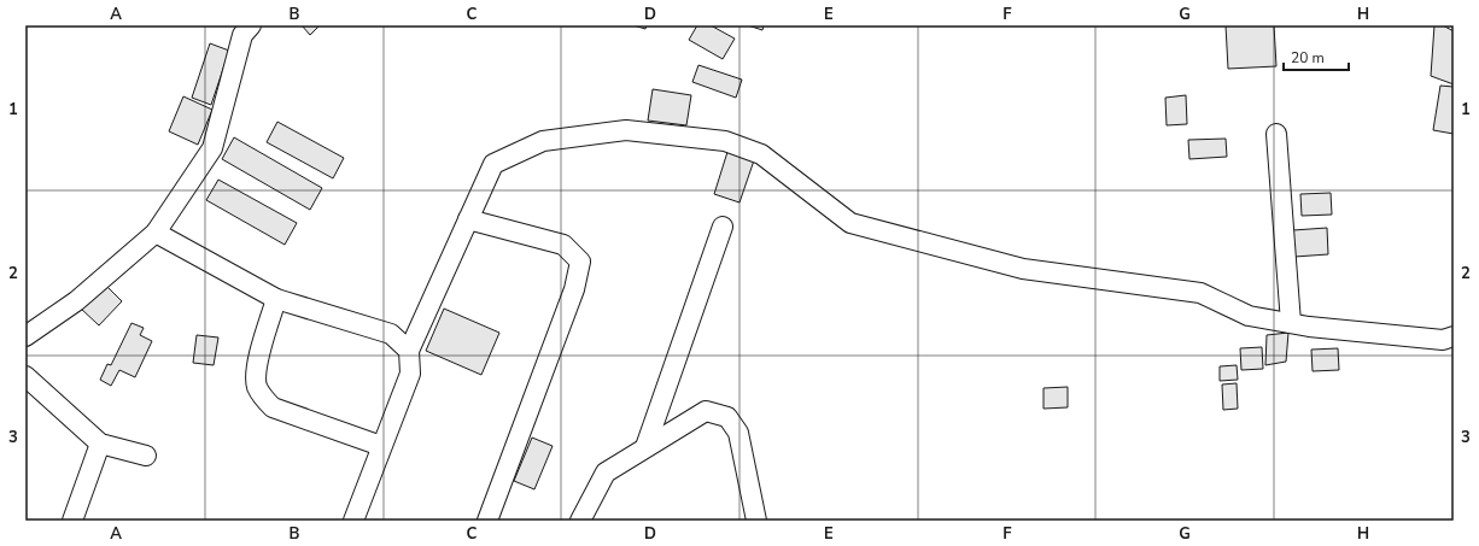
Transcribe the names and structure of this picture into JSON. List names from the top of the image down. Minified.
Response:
{"scale_bar":"20 m","grid":{"columns":["A","B","C","D","E","F","G","H"],"rows":["1","2","3"]}}
